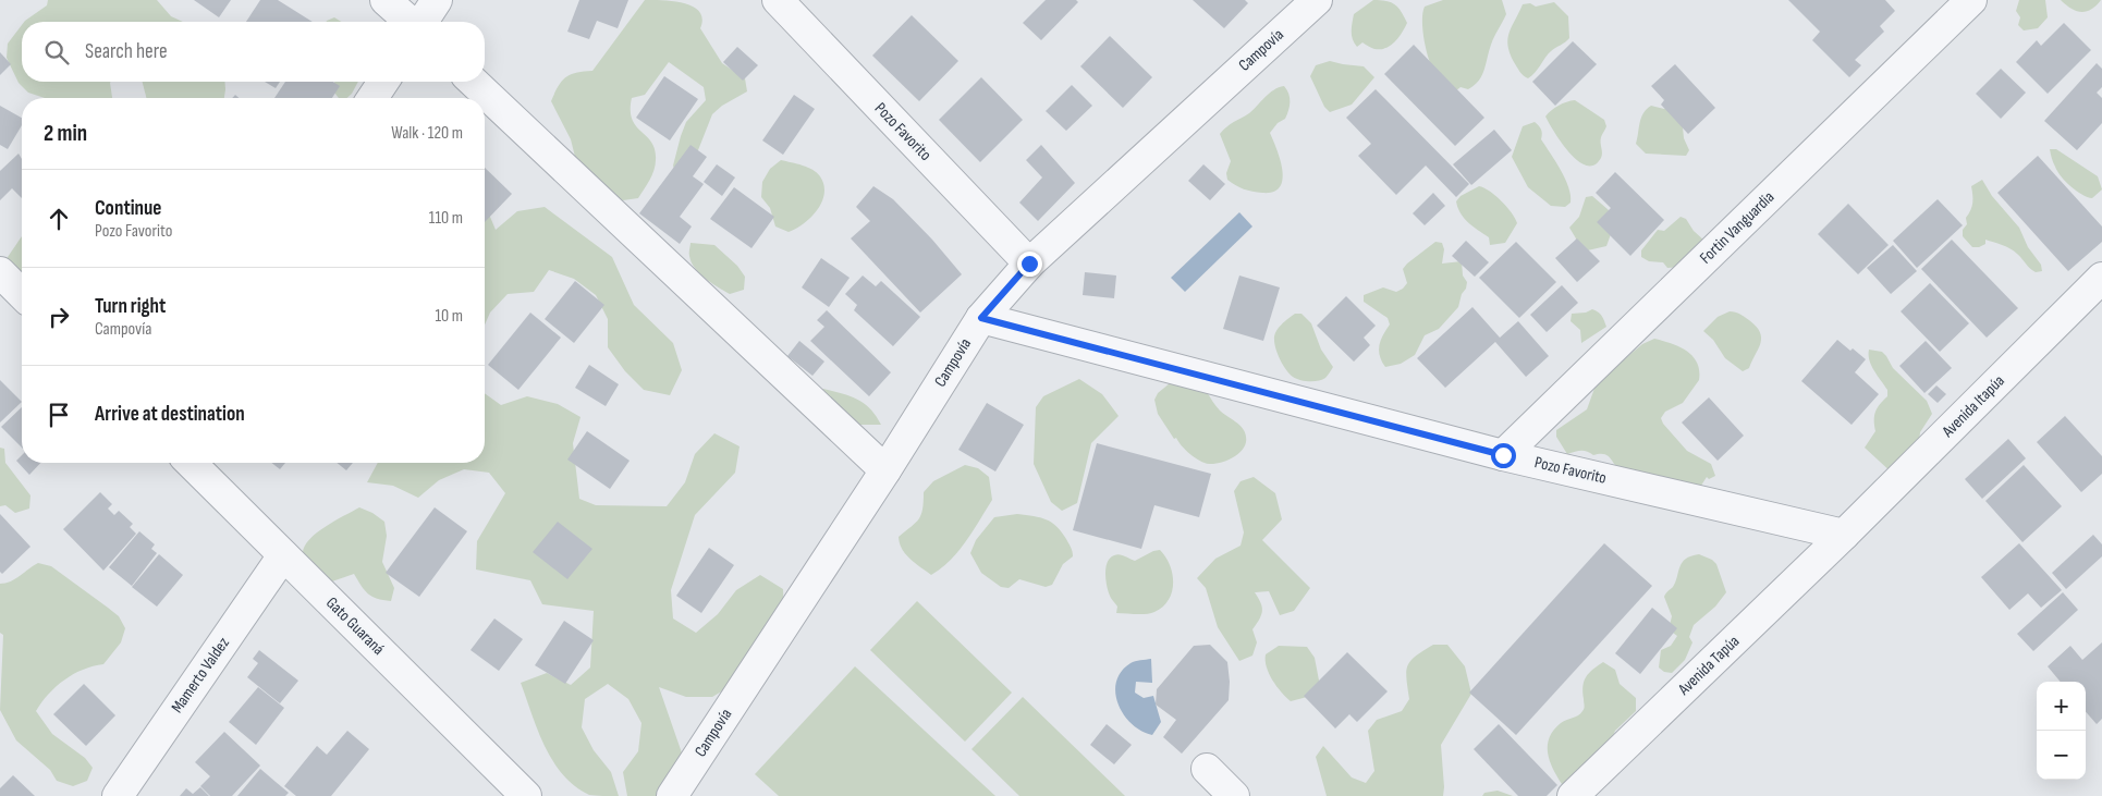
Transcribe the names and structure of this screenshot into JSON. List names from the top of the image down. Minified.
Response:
{"streets":{"street":["Campovía","Pozo Favorito","Fortin Vanguardia","Avenida Itapúa","Gato Guaraná","Avenida Tapúa","Mamerto Valdez"]},"crossings":[["Campovía","Pozo Favorito"],["Pozo Favorito","Fortin Vanguardia"],["Pozo Favorito","Avenida Itapúa"],["Pozo Favorito","Avenida Tapúa"],["Avenida Itapúa","Avenida Tapúa"],["Gato Guaraná","Mamerto Valdez"]],"page":{"search":"Search here","heading":["2 min","Walk · 120 m"],"list":[["Continue","Pozo Favorito","110 m"],["Turn right","Campovía","10 m"],"Arrive at destination"],"map_buttons":["+","−"]}}
